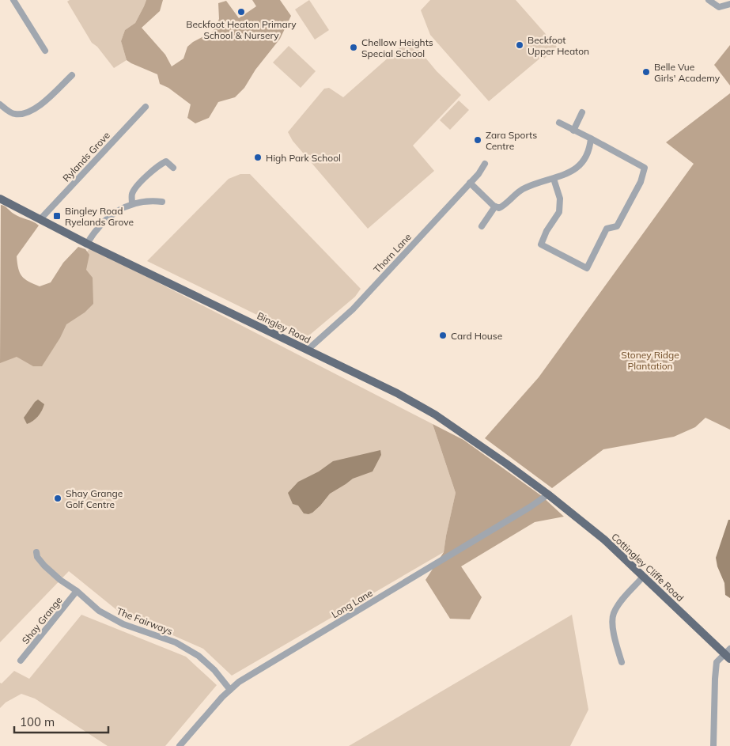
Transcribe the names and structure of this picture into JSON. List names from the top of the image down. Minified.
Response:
{"streets":{"main road":["Bingley Road","Cottingley Cliffe Road"],"street":["Rylands Grove","Thorn Lane","Long Lane","Shay Grange","The Fairways"]},"crossings":[["Rylands Grove","Bingley Road"],["Thorn Lane","Bingley Road"],["Bingley Road","Cottingley Cliffe Road"],["Bingley Road","Long Lane"],["Cottingley Cliffe Road","Long Lane"],["Long Lane","The Fairways"],["Shay Grange","The Fairways"]],"parks":["Stoney Ridge Plantation"],"places":{"other":["Beckfoot Heaton Primary School & Nursery","Beckfoot Upper Heaton","Chellow Heights Special School","Belle Vue Girls' Academy","Zara Sports Centre","High Park School","Card House","Shay Grange Golf Centre"],"transit":["Bingley Road Ryelands Grove"]},"scale_bar":"100 m"}
